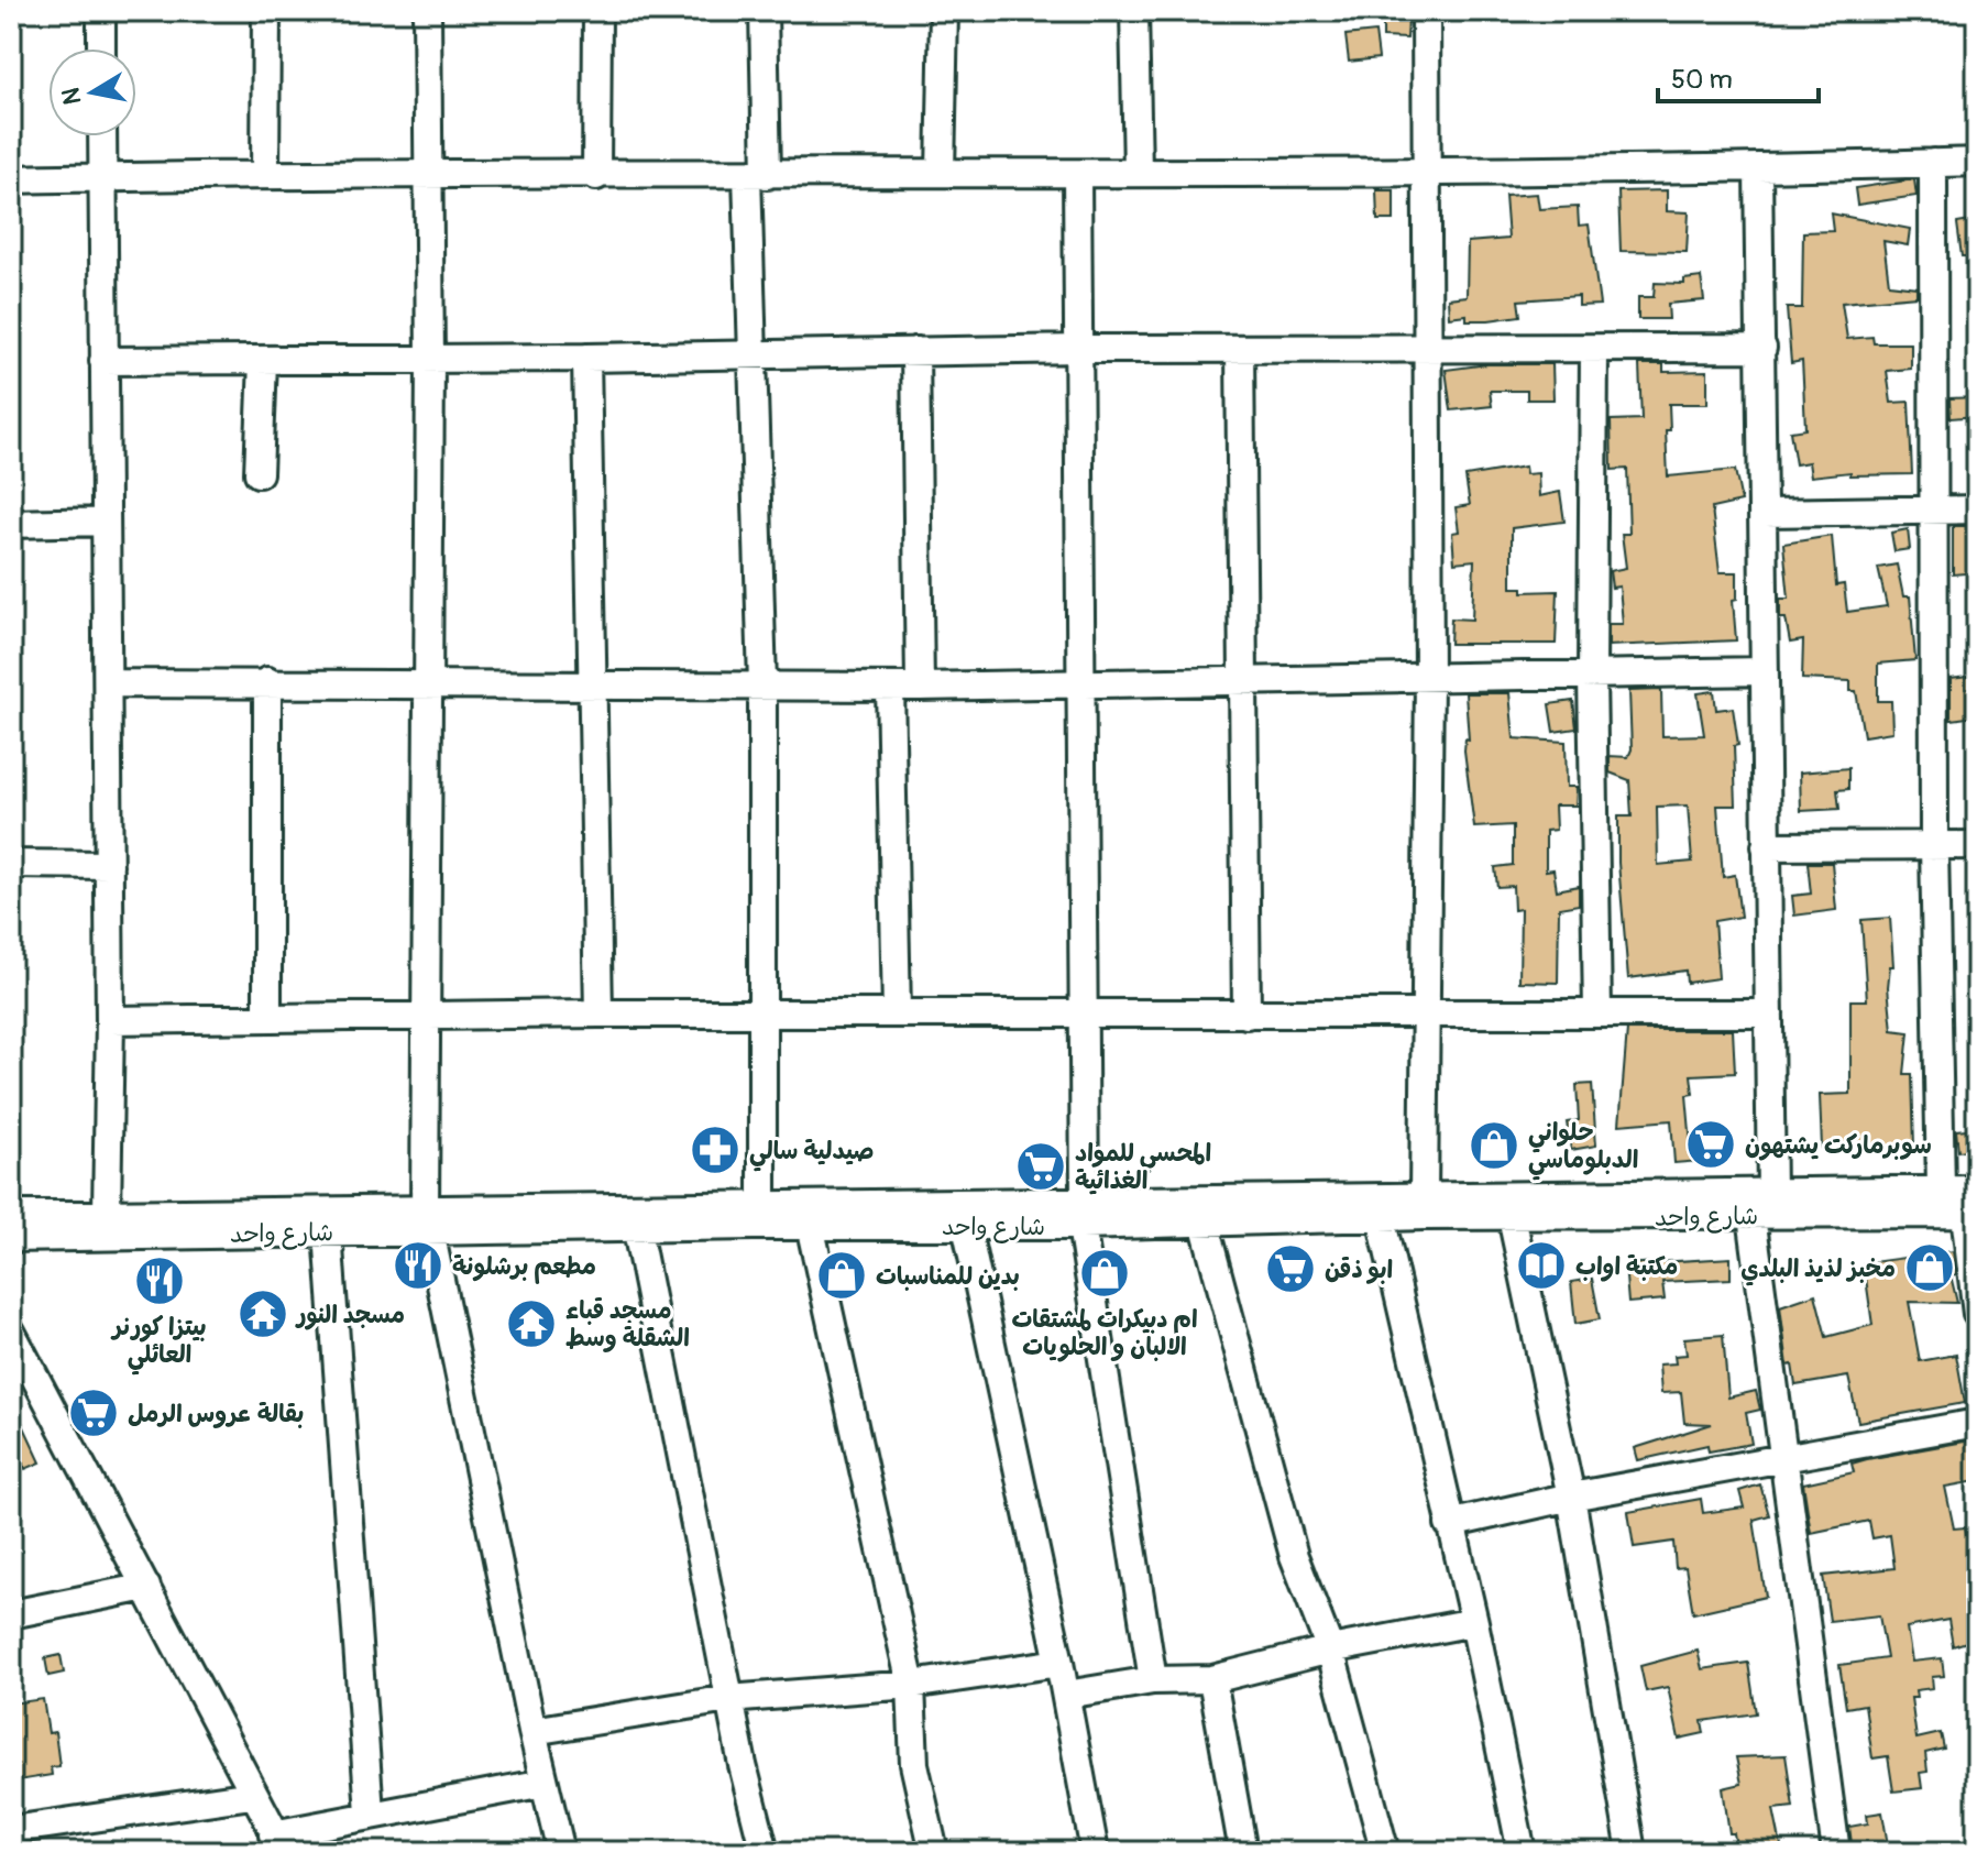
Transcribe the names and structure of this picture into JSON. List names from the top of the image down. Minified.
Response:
{"streets":{"street":["شارع واحد"]},"places":{"supermarket":["سوبرماركت يشتهون","المحسي للمواد الغذائية","ابو ذقن","بقالة عروس الرمل"],"shop":["حلواني الدبلوماسي","مخبز لذيذ البلدي","ام دبيكرات لمشتقات الالبان و الحلويات","بدين للمناسبات"],"pharmacy":["صيدلية سالي"],"restaurant":["مطعم برشلونة","بيتزا كورنر العائلي"],"library":["مكتبة اواب"],"temple":["مسجد النور","مسجد قباء الشقلة وسط"]},"scale_bar":"50 m","north":"left"}
